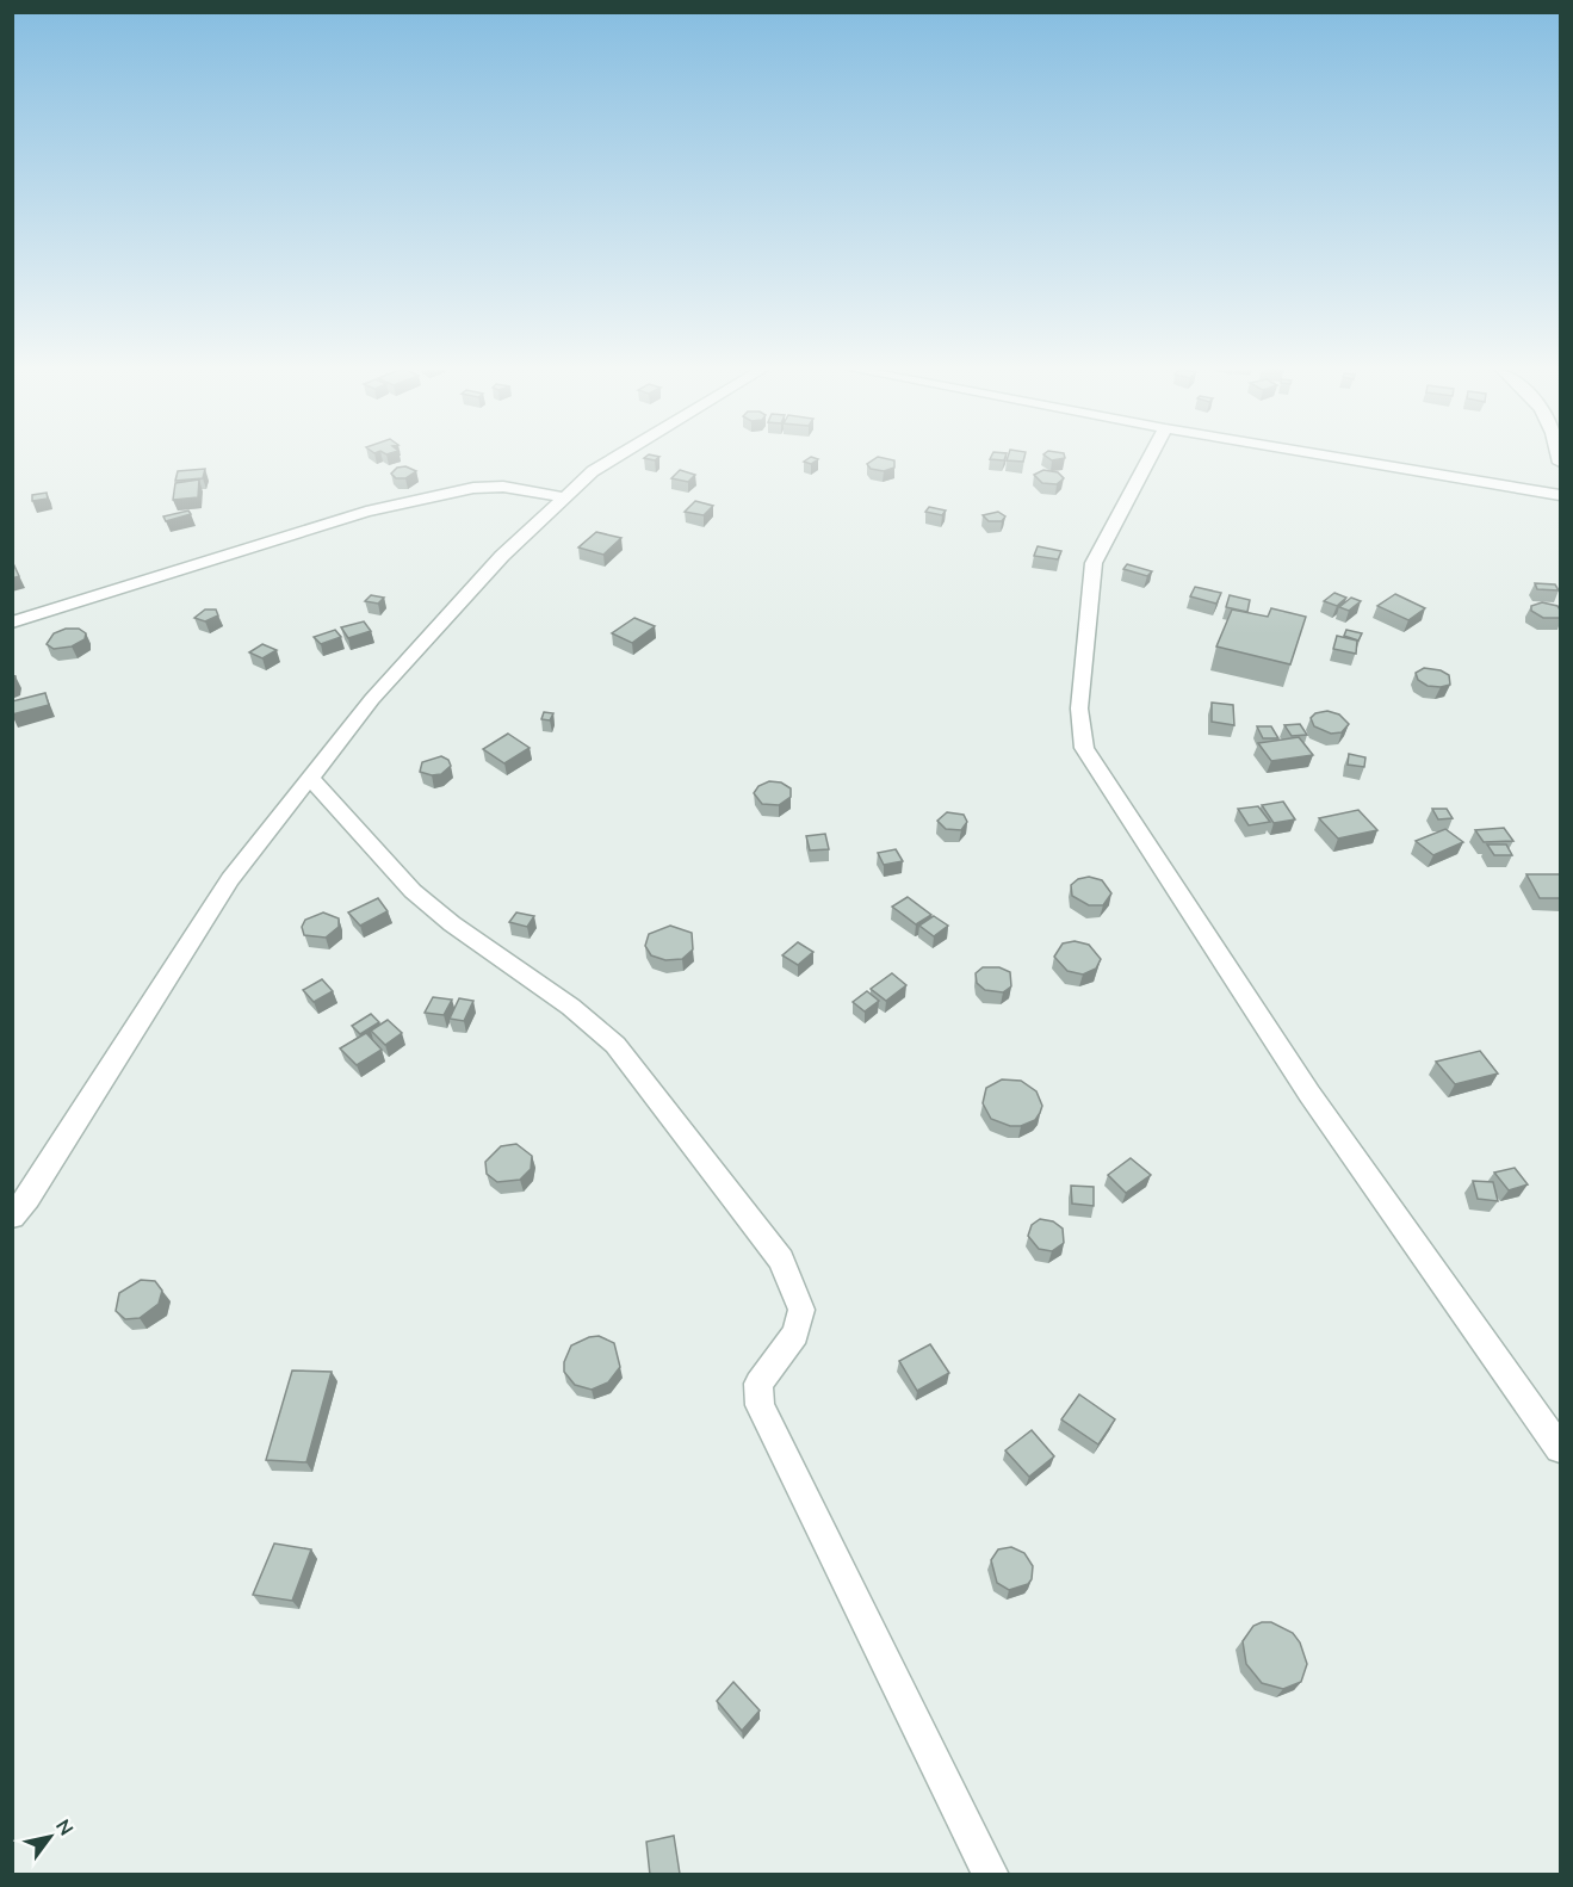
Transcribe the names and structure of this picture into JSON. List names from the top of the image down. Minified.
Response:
{"north":"top right"}
